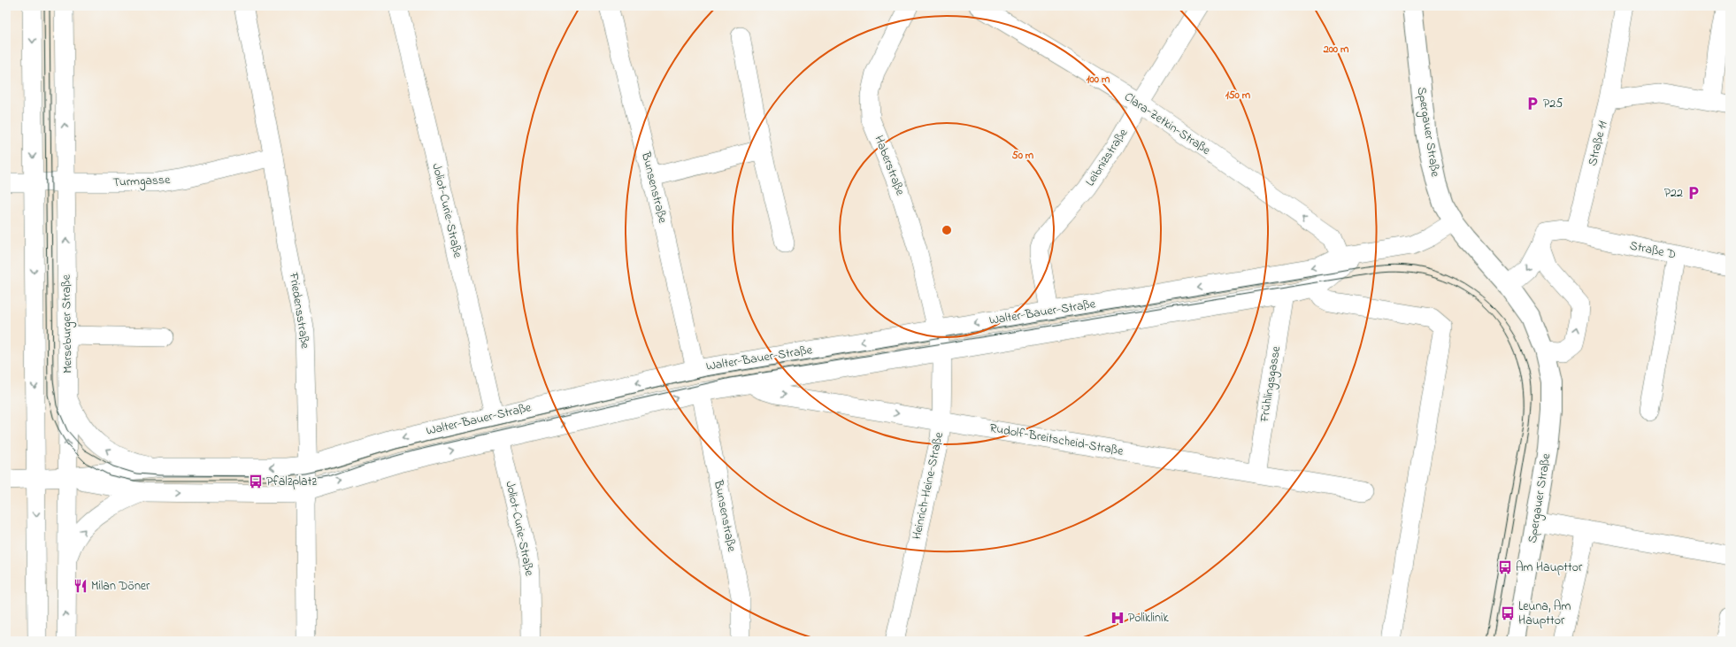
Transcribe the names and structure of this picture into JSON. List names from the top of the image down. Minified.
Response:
{"streets":{"main road":["Spergauer Straße"],"street":["Clara-Zetkin-Straße","Straße 11","Leibnizstraße","Haberstraße","Turmgasse","Bunsenstraße","Joliot-Curie-Straße","Straße D","Friedensstraße","Walter-Bauer-Straße","Merseburger Straße","Frühlingsgasse","Rudolf-Breitscheid-Straße","Heinrich-Heine-Straße"]},"crossings":[["Clara-Zetkin-Straße","Leibnizstraße"],["Clara-Zetkin-Straße","Walter-Bauer-Straße"],["Spergauer Straße","Walter-Bauer-Straße"],["Straße 11","Straße D"],["Leibnizstraße","Walter-Bauer-Straße"],["Haberstraße","Walter-Bauer-Straße"],["Haberstraße","Heinrich-Heine-Straße"],["Turmgasse","Friedensstraße"],["Turmgasse","Merseburger Straße"],["Bunsenstraße","Walter-Bauer-Straße"],["Joliot-Curie-Straße","Walter-Bauer-Straße"],["Friedensstraße","Walter-Bauer-Straße"],["Walter-Bauer-Straße","Frühlingsgasse"],["Walter-Bauer-Straße","Rudolf-Breitscheid-Straße"],["Walter-Bauer-Straße","Heinrich-Heine-Straße"],["Frühlingsgasse","Rudolf-Breitscheid-Straße"],["Rudolf-Breitscheid-Straße","Heinrich-Heine-Straße"]],"one_way":["Clara-Zetkin-Straße"],"places":{"parking":["P25","P22"],"bus stop":["Pfalzplatz","Am Haupttor","Leuna, Am Haupttor"],"restaurant":["Milan Döner"],"hospital":["Poliklinik"]},"rings":["200 m","100 m","150 m","50 m"]}
